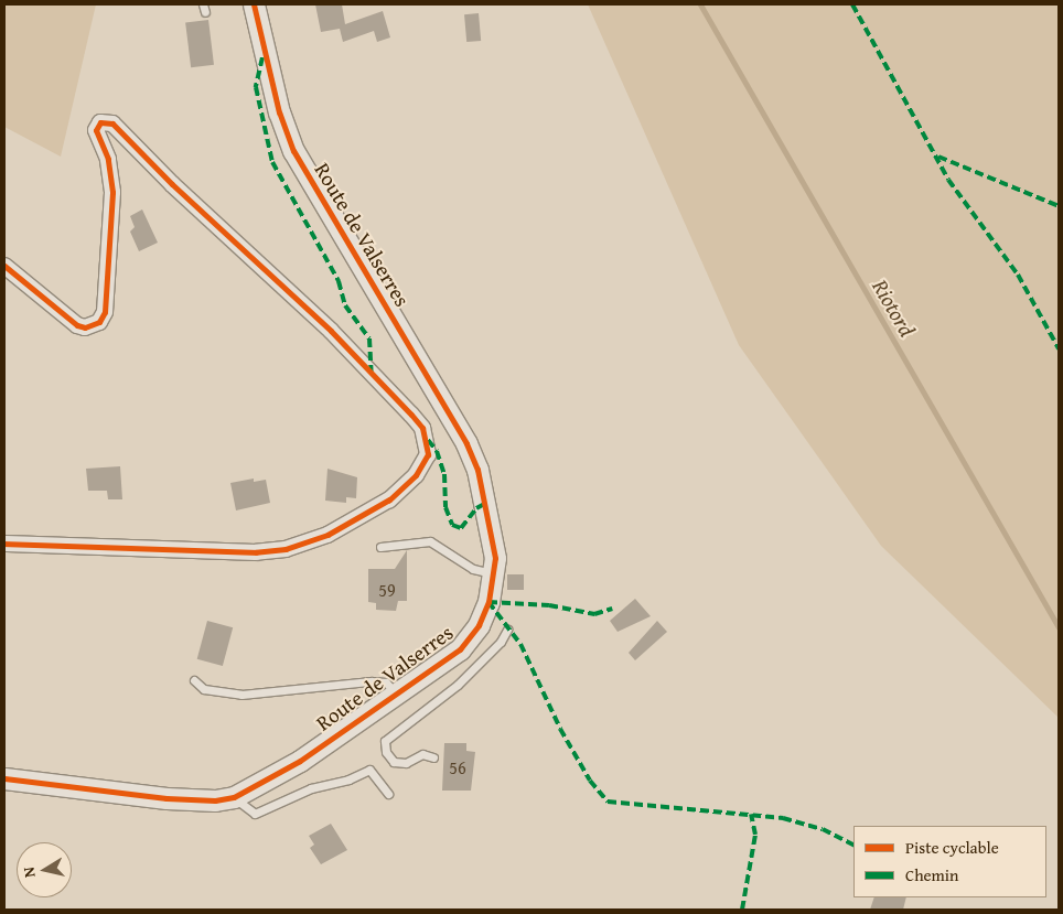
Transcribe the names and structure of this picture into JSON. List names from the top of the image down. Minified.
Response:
{"streets":{"street":["Route de Valserres"]},"water":["Riotord"],"house_numbers":["59","56"],"legend":["Piste cyclable","Chemin"],"north":"left"}
